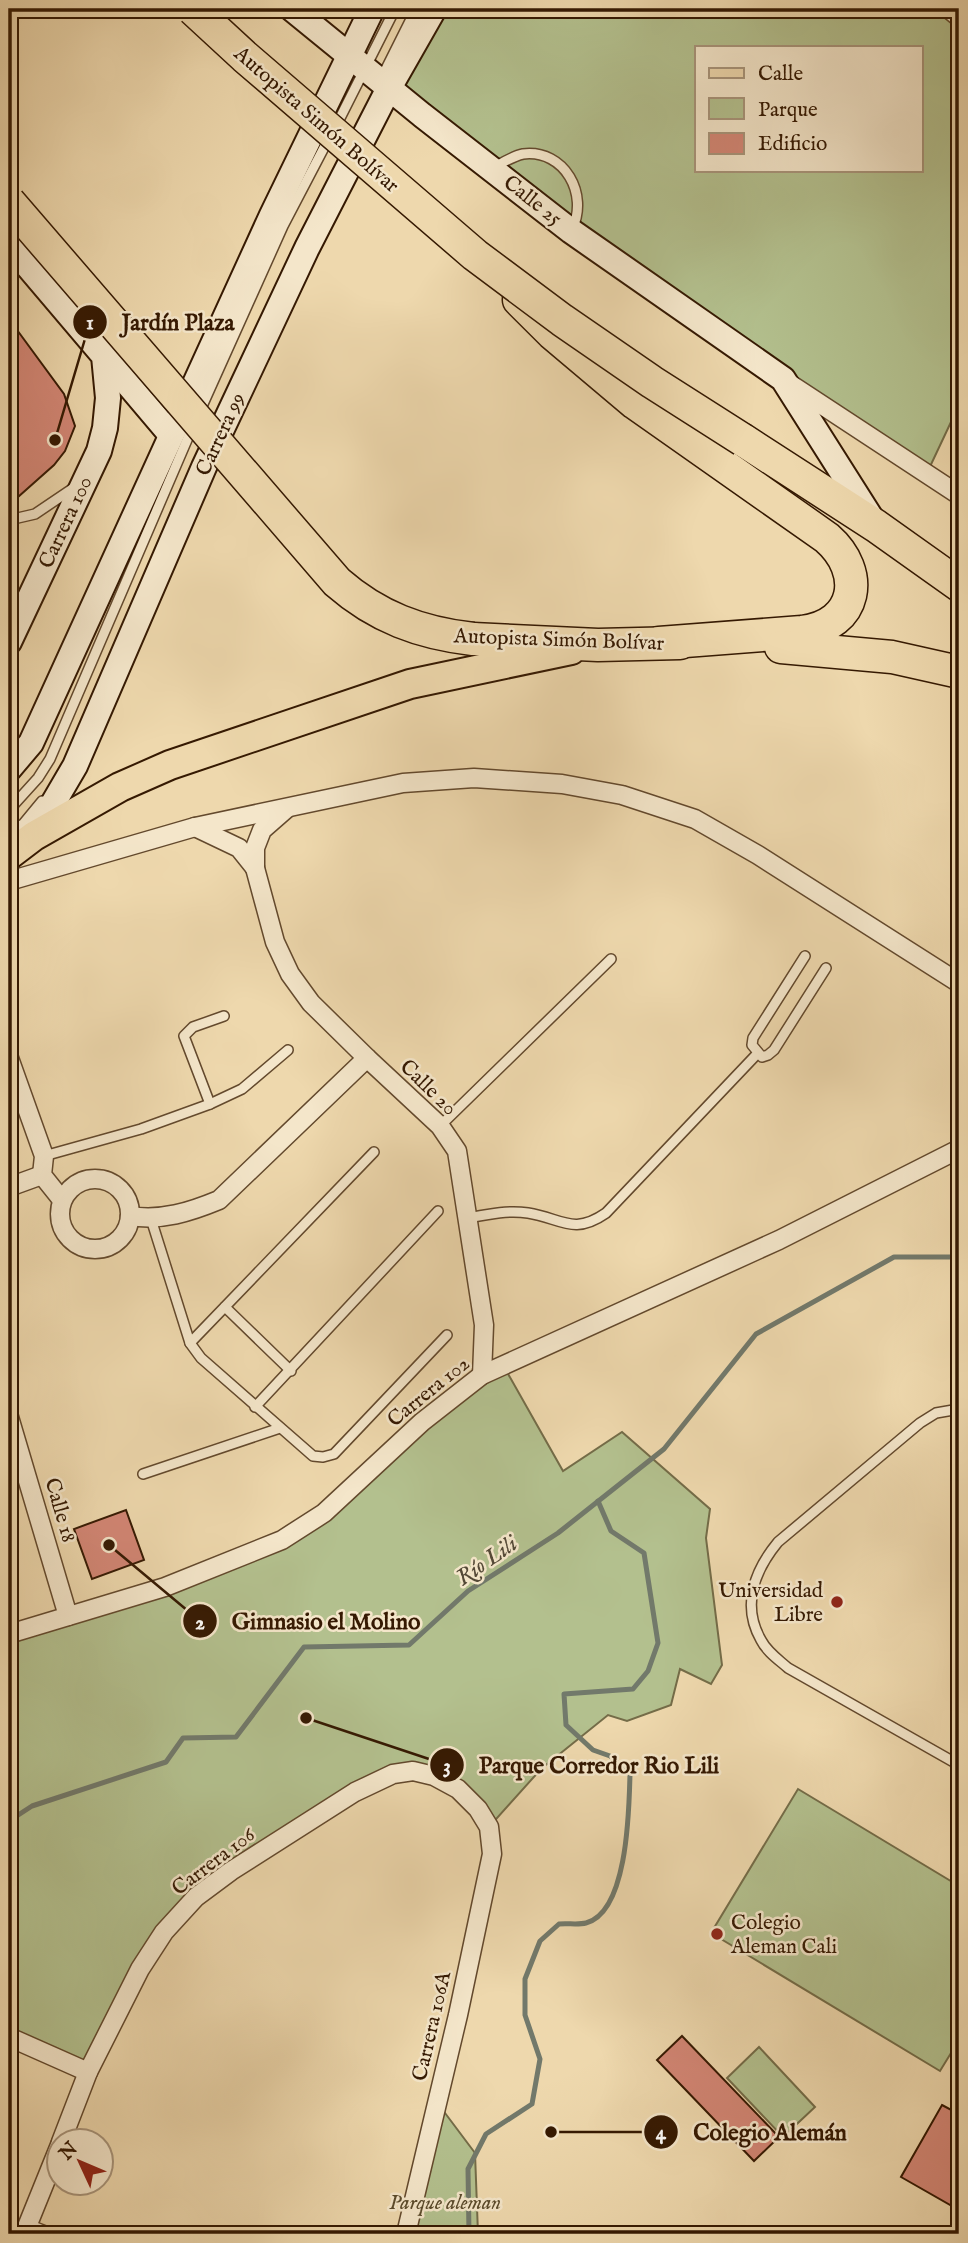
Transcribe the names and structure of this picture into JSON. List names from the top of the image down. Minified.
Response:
{"streets":{"highway":["Autopista Simón Bolívar"],"main road":["Calle 25","Carrera 99","Carrera 100"],"street":["Calle 20","Carrera 102","Calle 18","Carrera 106","Carrera 106A"]},"crossings":[["Autopista Simón Bolívar","Calle 25"],["Calle 25","Carrera 99"],["Calle 20","Carrera 102"],["Carrera 102","Calle 18"],["Carrera 106","Carrera 106A"]],"water":["Río Lili"],"parks":["Parque aleman"],"places":["Jardín Plaza","Gimnasio el Molino","Universidad Libre","Parque Corredor Rio Lili","Colegio Aleman Cali","Colegio Alemán"],"legend":["Calle","Parque","Edificio"],"north":"top left"}
